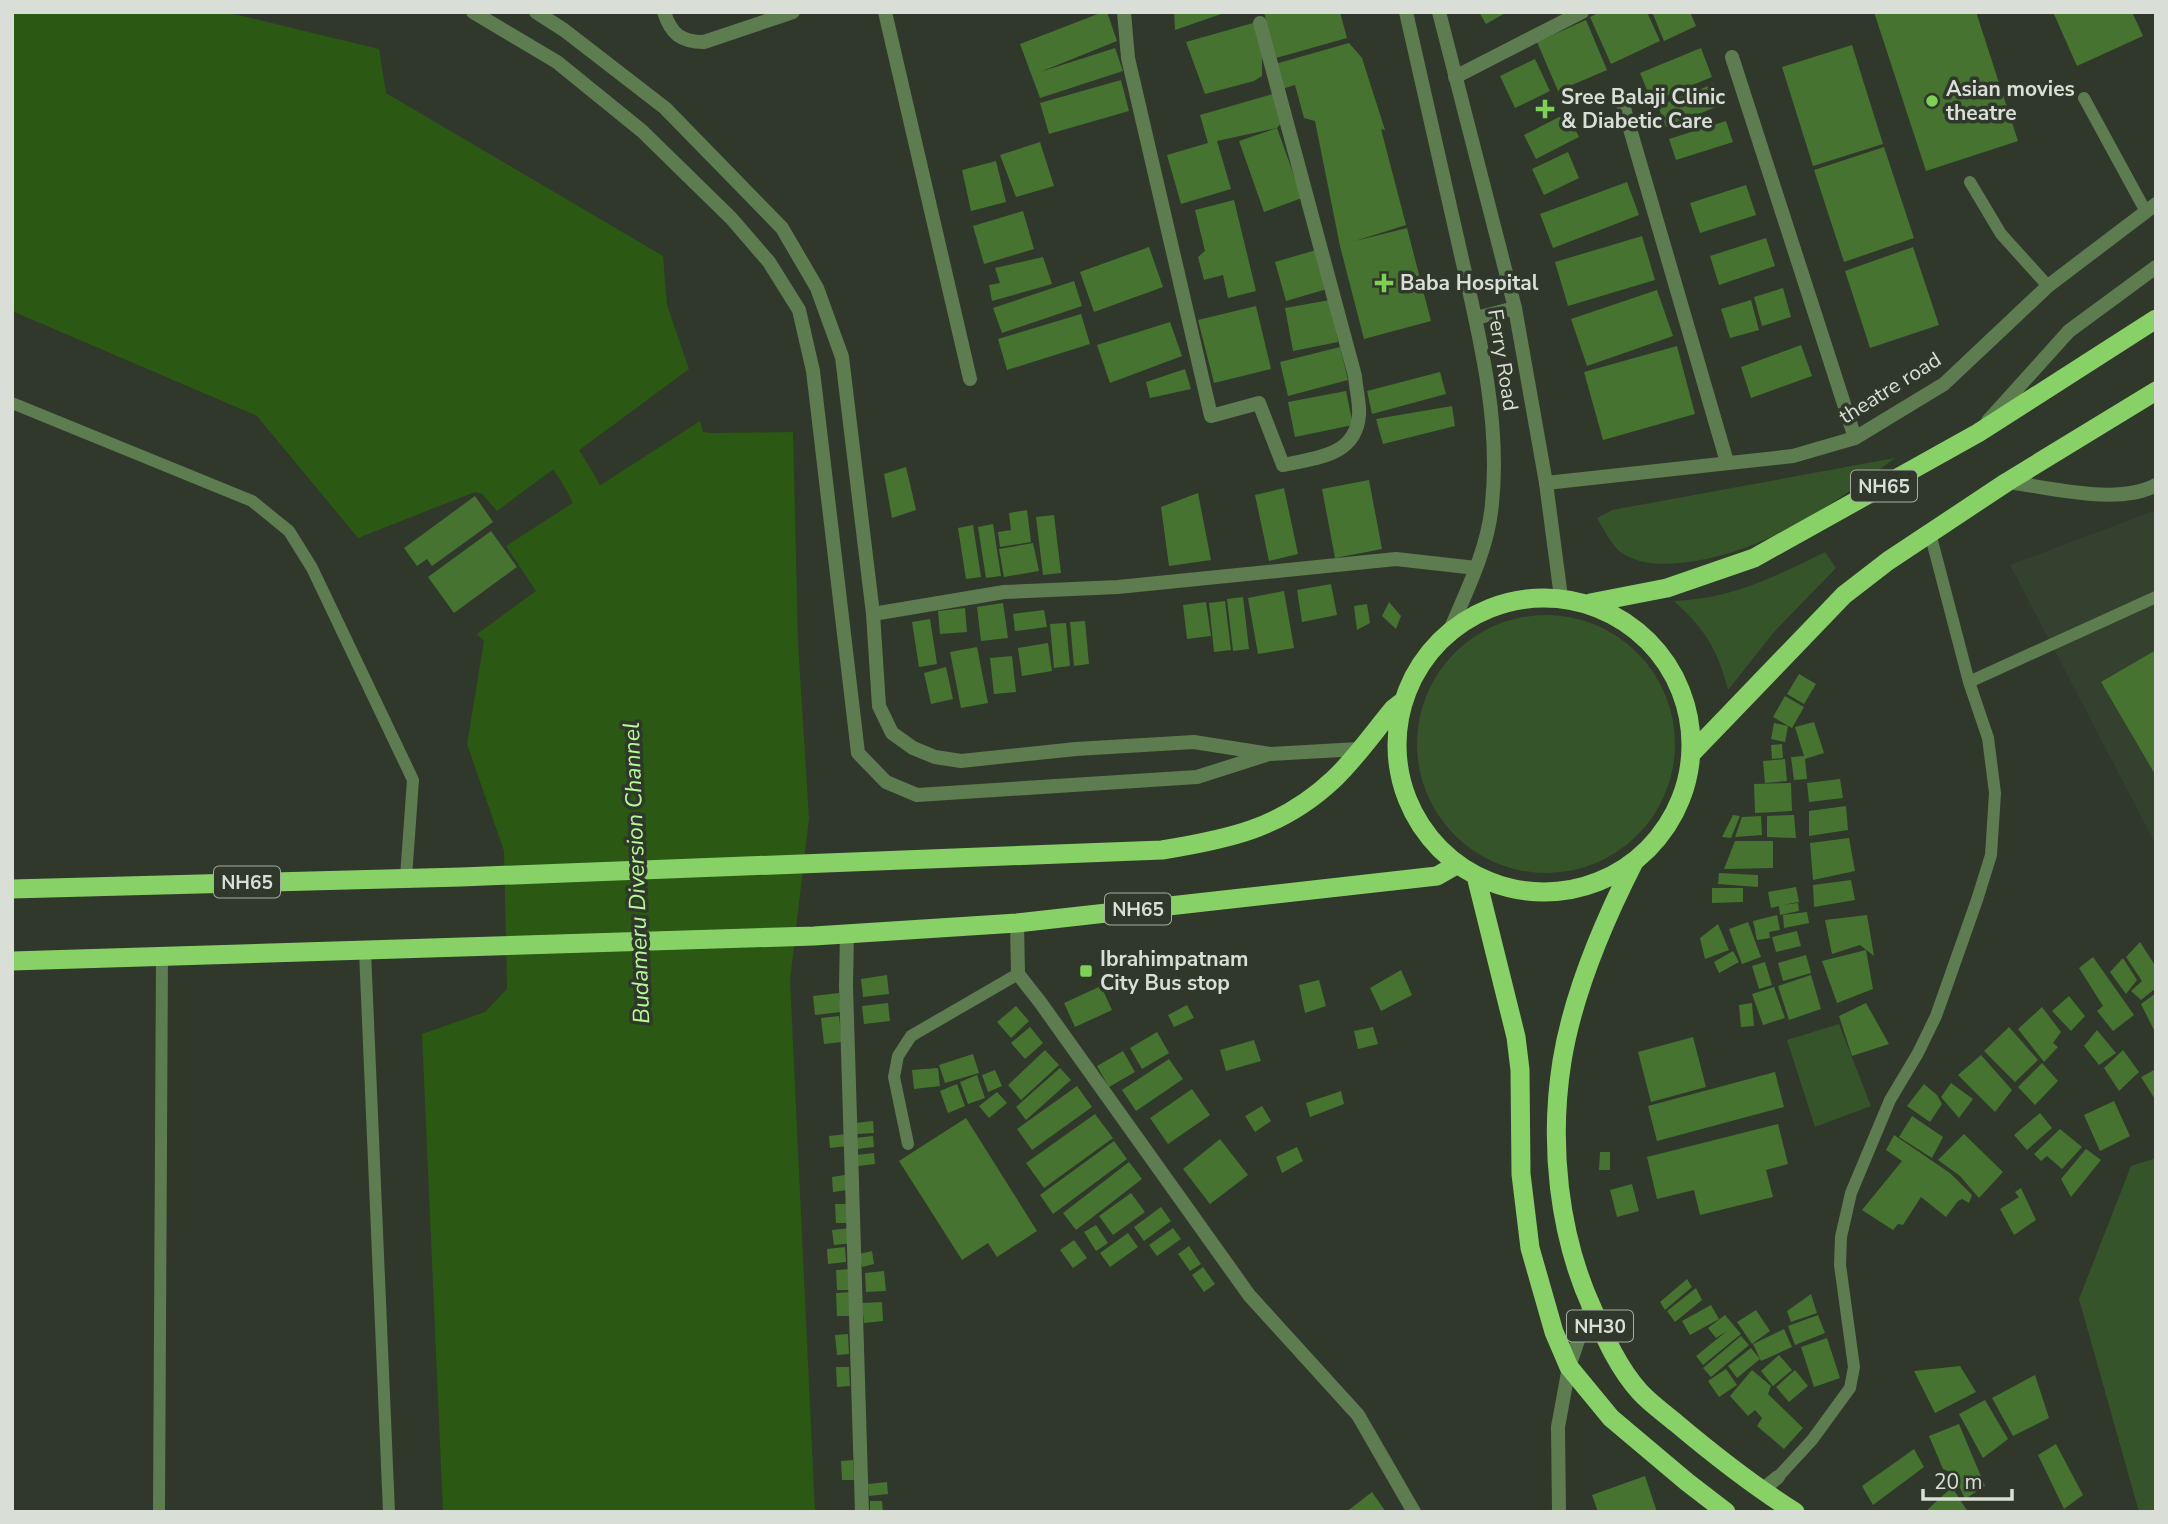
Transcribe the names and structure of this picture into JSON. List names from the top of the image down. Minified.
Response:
{"streets":{"highway":["NH65","NH30"],"street":["Ferry Road","theatre road"]},"crossings":[["Ferry Road","theatre road"],["Ferry Road","NH65"],["NH65","NH30"]],"water":["Budameru Diversion Channel"],"places":{"other":["Asian movies theatre"],"health":["Sree Balaji Clinic & Diabetic Care","Baba Hospital"],"transit":["Ibrahimpatnam City Bus stop"]},"scale_bar":"20 m"}
